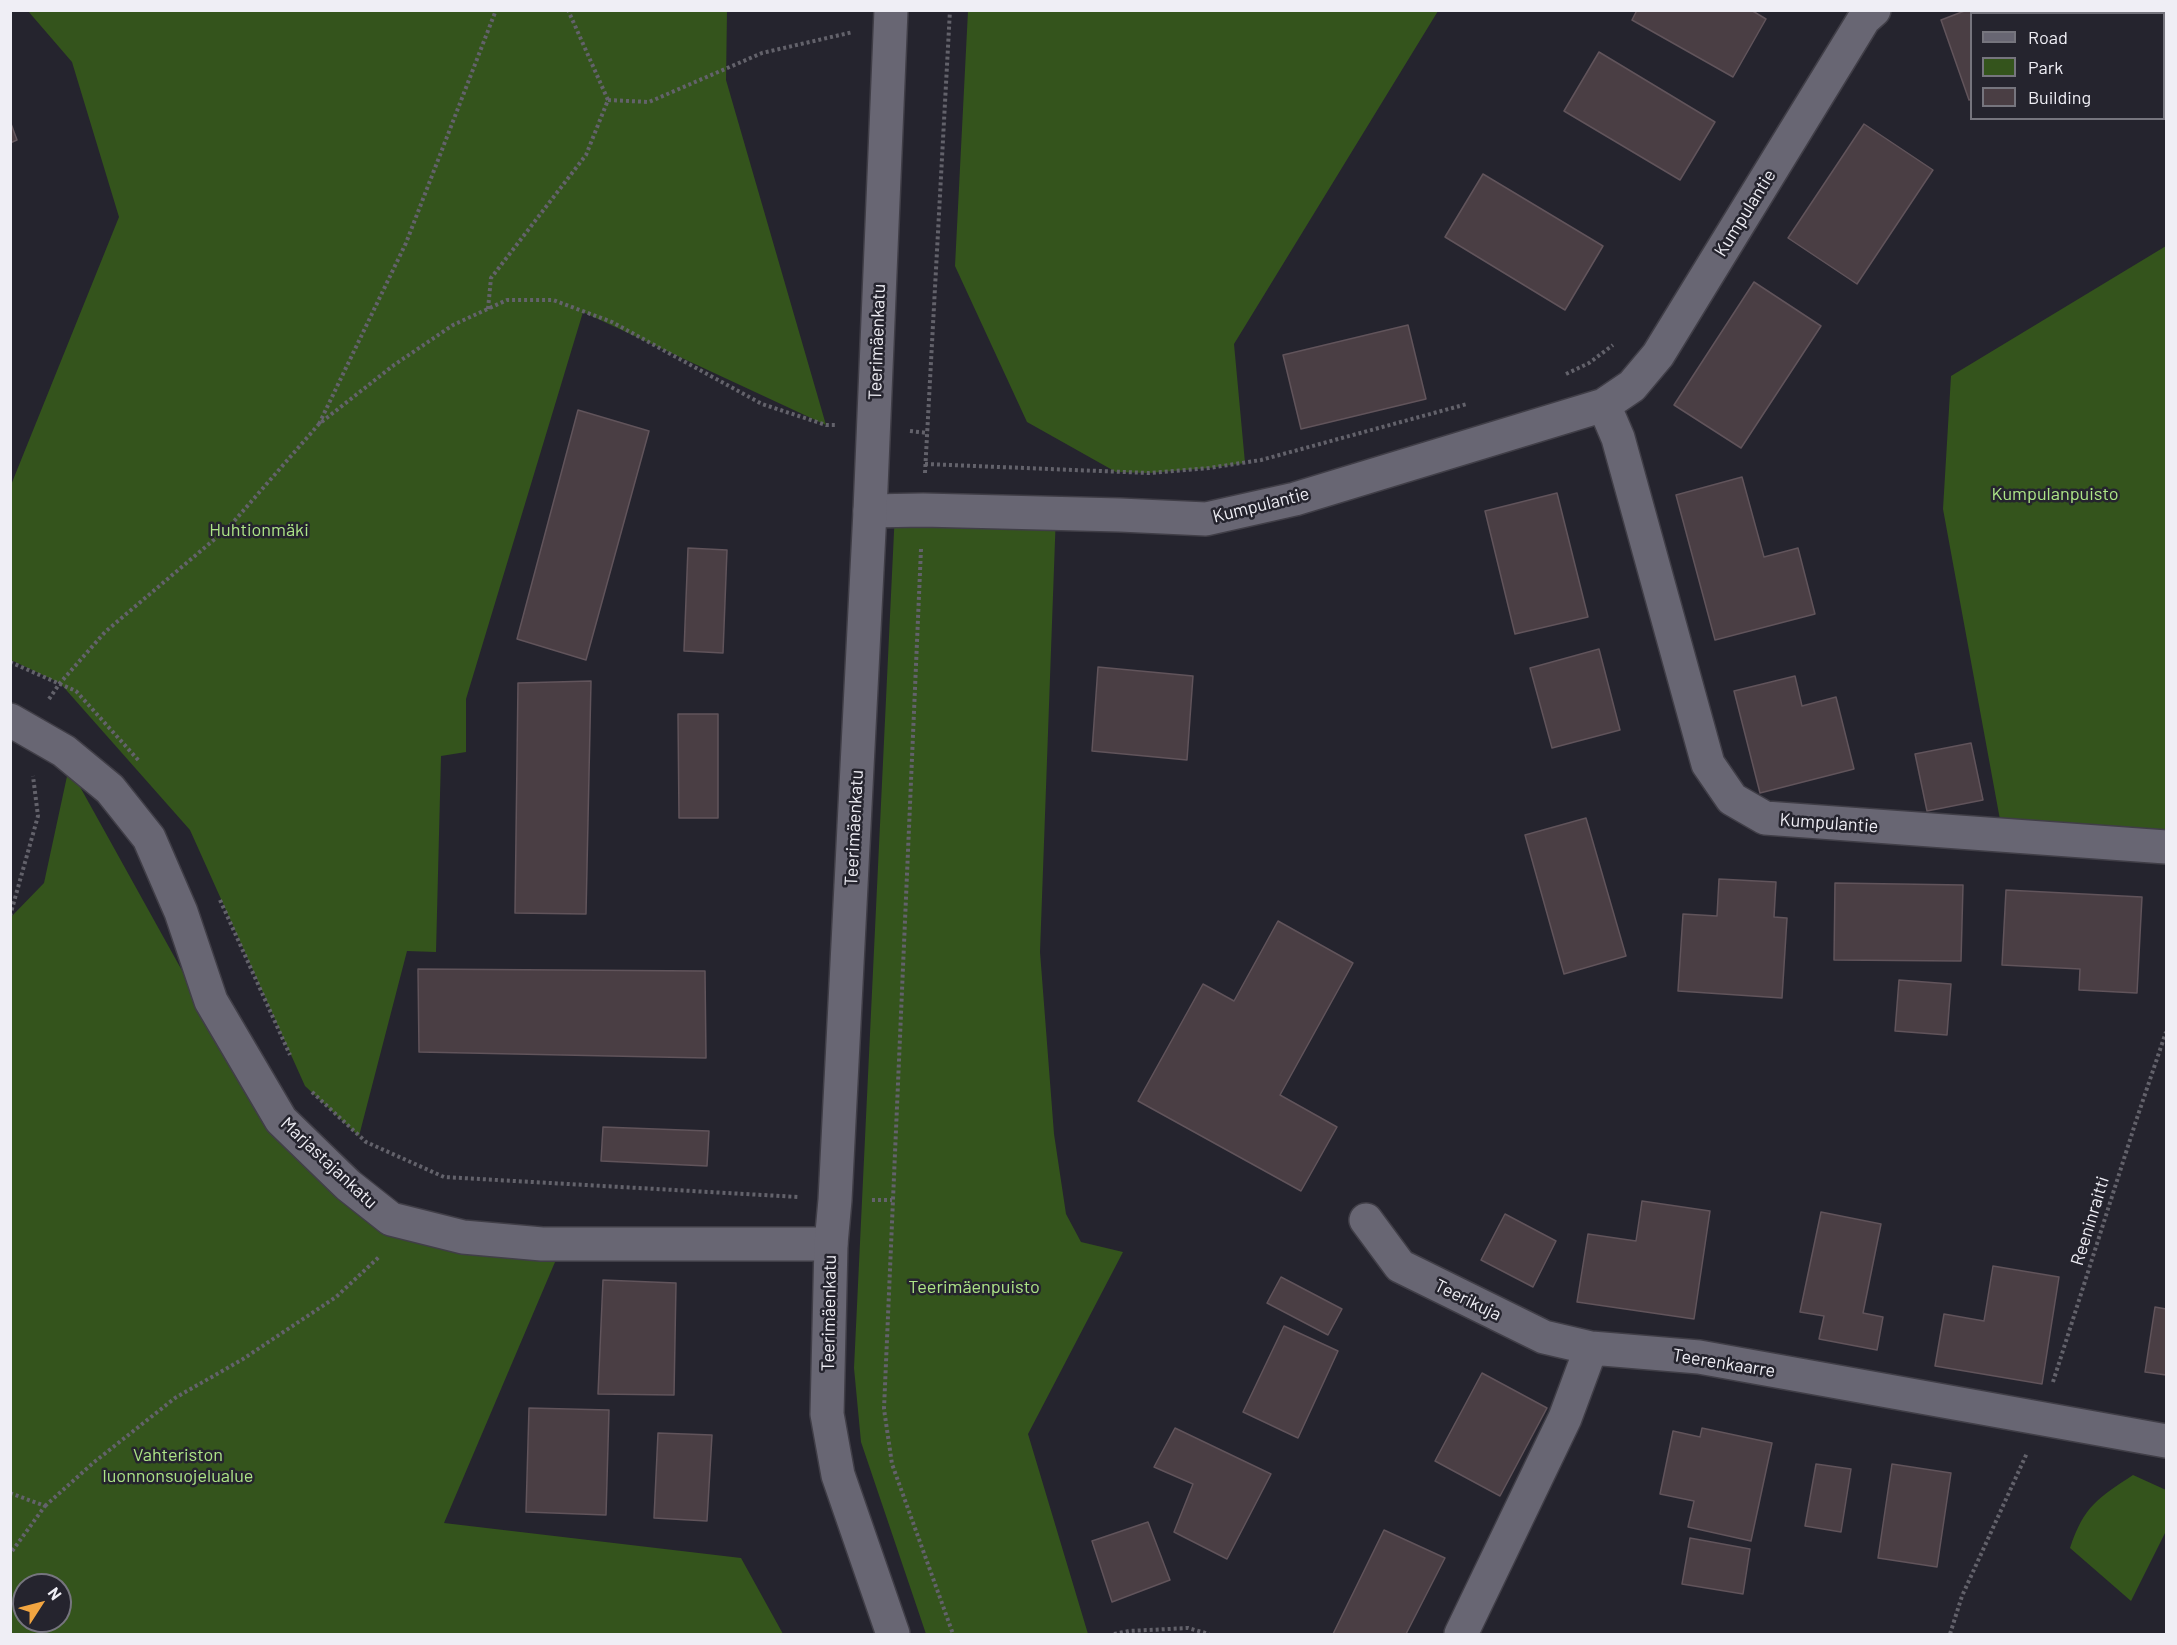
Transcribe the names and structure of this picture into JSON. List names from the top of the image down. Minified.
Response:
{"streets":{"street":["Kumpulantie","Teerimäenkatu","Marjastajankatu","Teerikuja","Teerenkaarre"],"path":["Reeninraitti"]},"crossings":[["Kumpulantie","Teerimäenkatu"],["Teerimäenkatu","Marjastajankatu"],["Reeninraitti","Teerenkaarre"],["Teerikuja","Teerenkaarre"]],"parks":["Kumpulanpuisto","Huhtionmäki","Teerimäenpuisto","Vahteriston luonnonsuojelualue"],"legend":["Road","Park","Building"],"north":"top right"}
